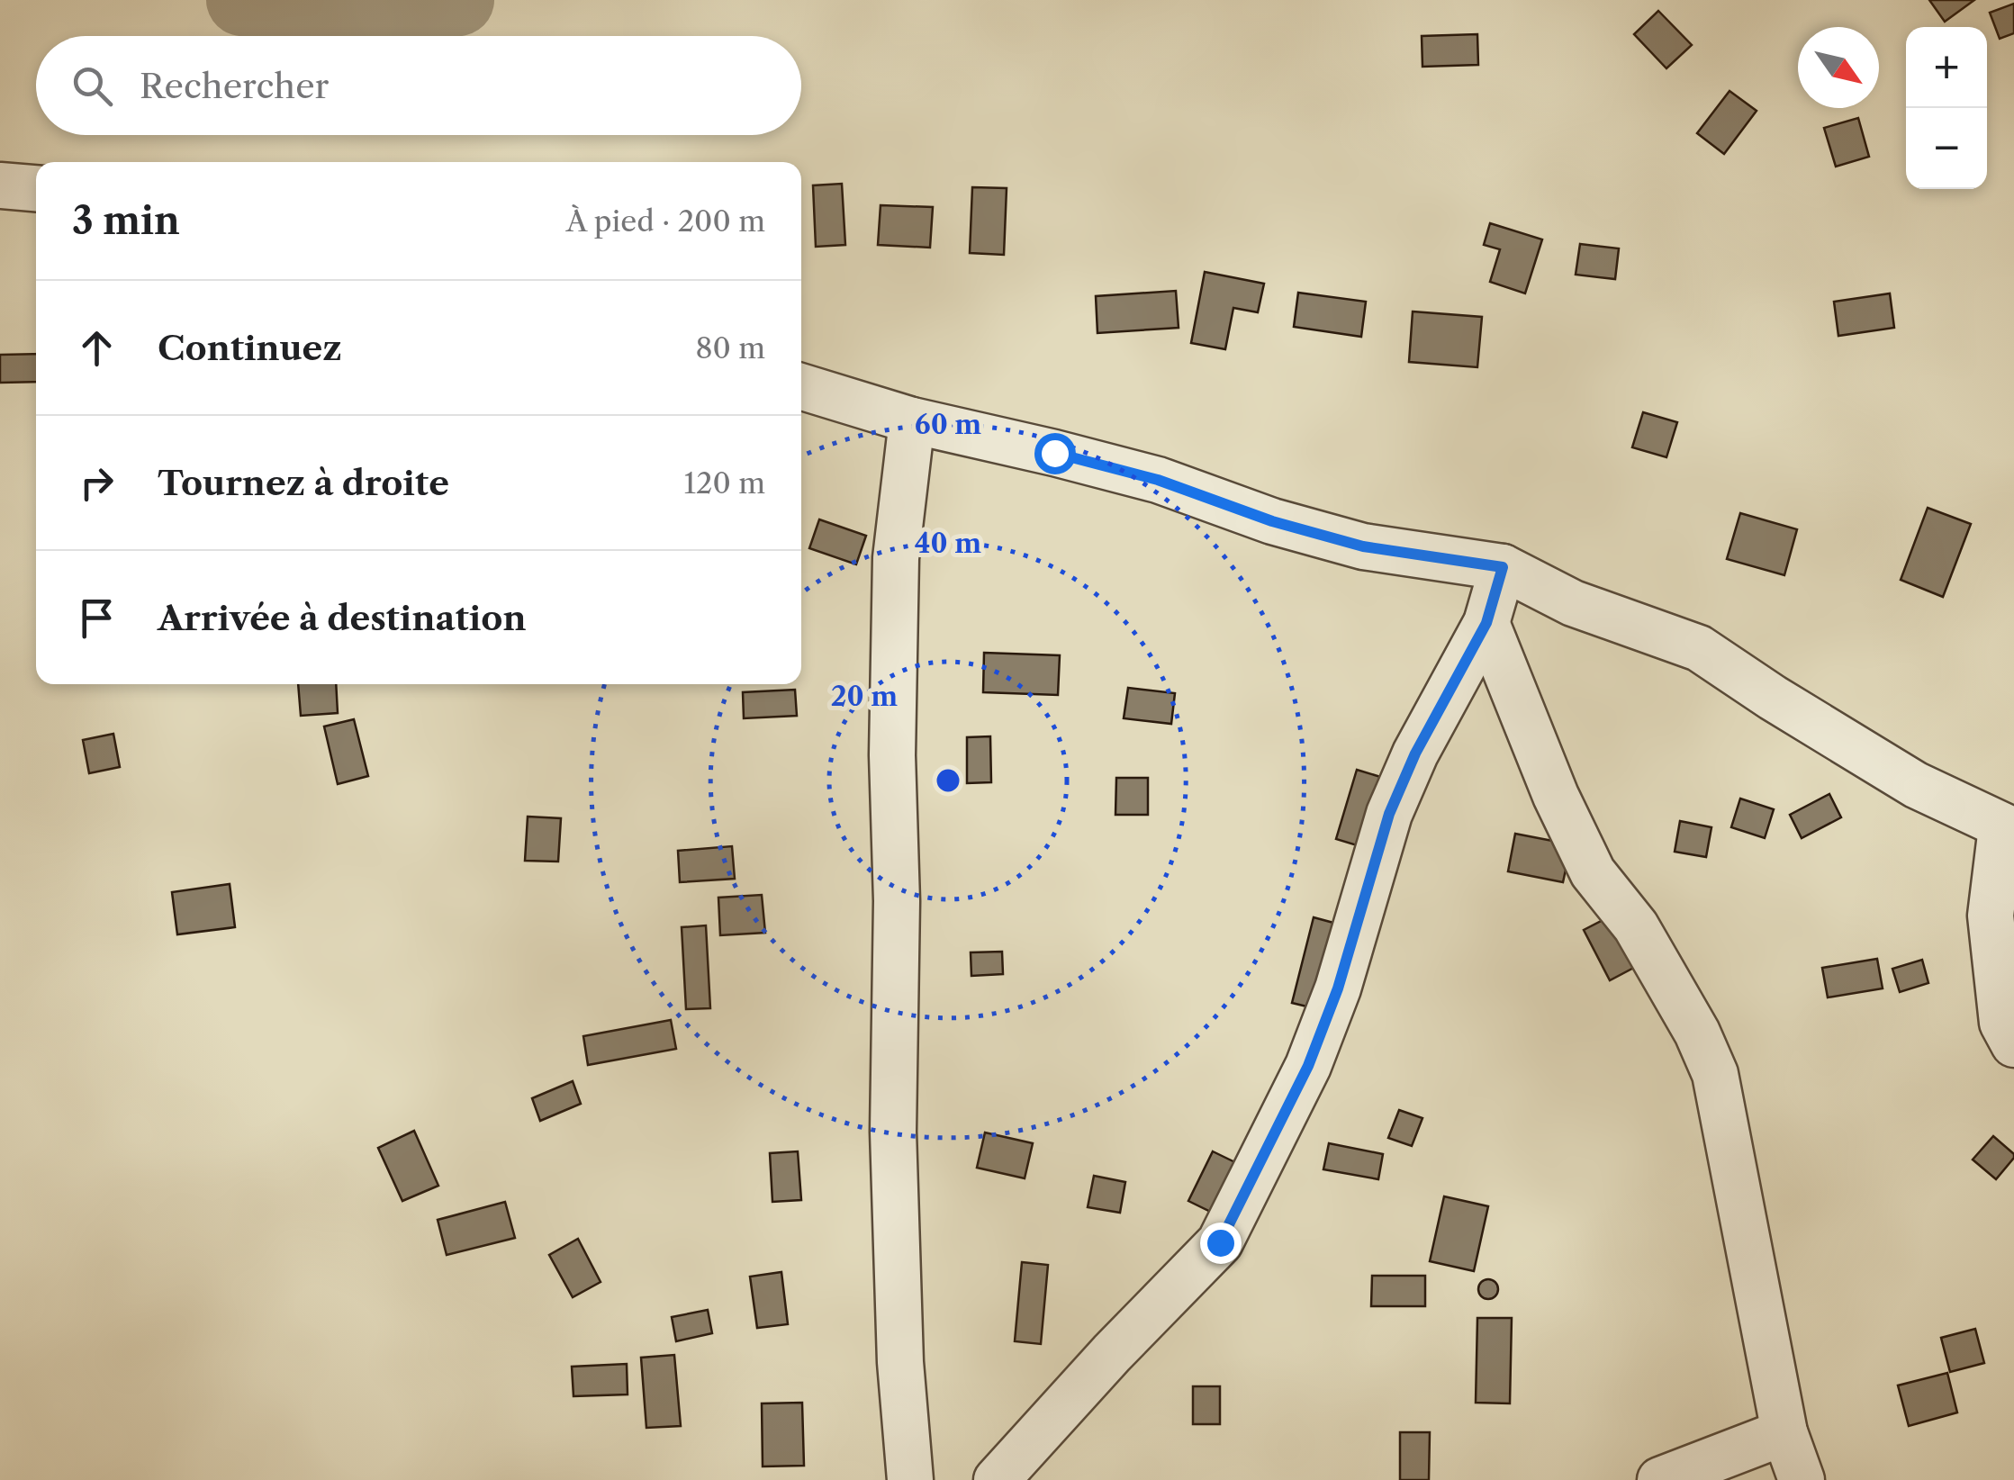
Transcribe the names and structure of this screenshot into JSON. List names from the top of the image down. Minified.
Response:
{"north":"bottom right","page":{"map_buttons":["+","−"],"search":"Rechercher","heading":["3 min","À pied · 200 m"],"list":[["Continuez","80 m"],["Tournez à droite","120 m"],"Arrivée à destination"]},"rings":["60 m","40 m","20 m"]}
